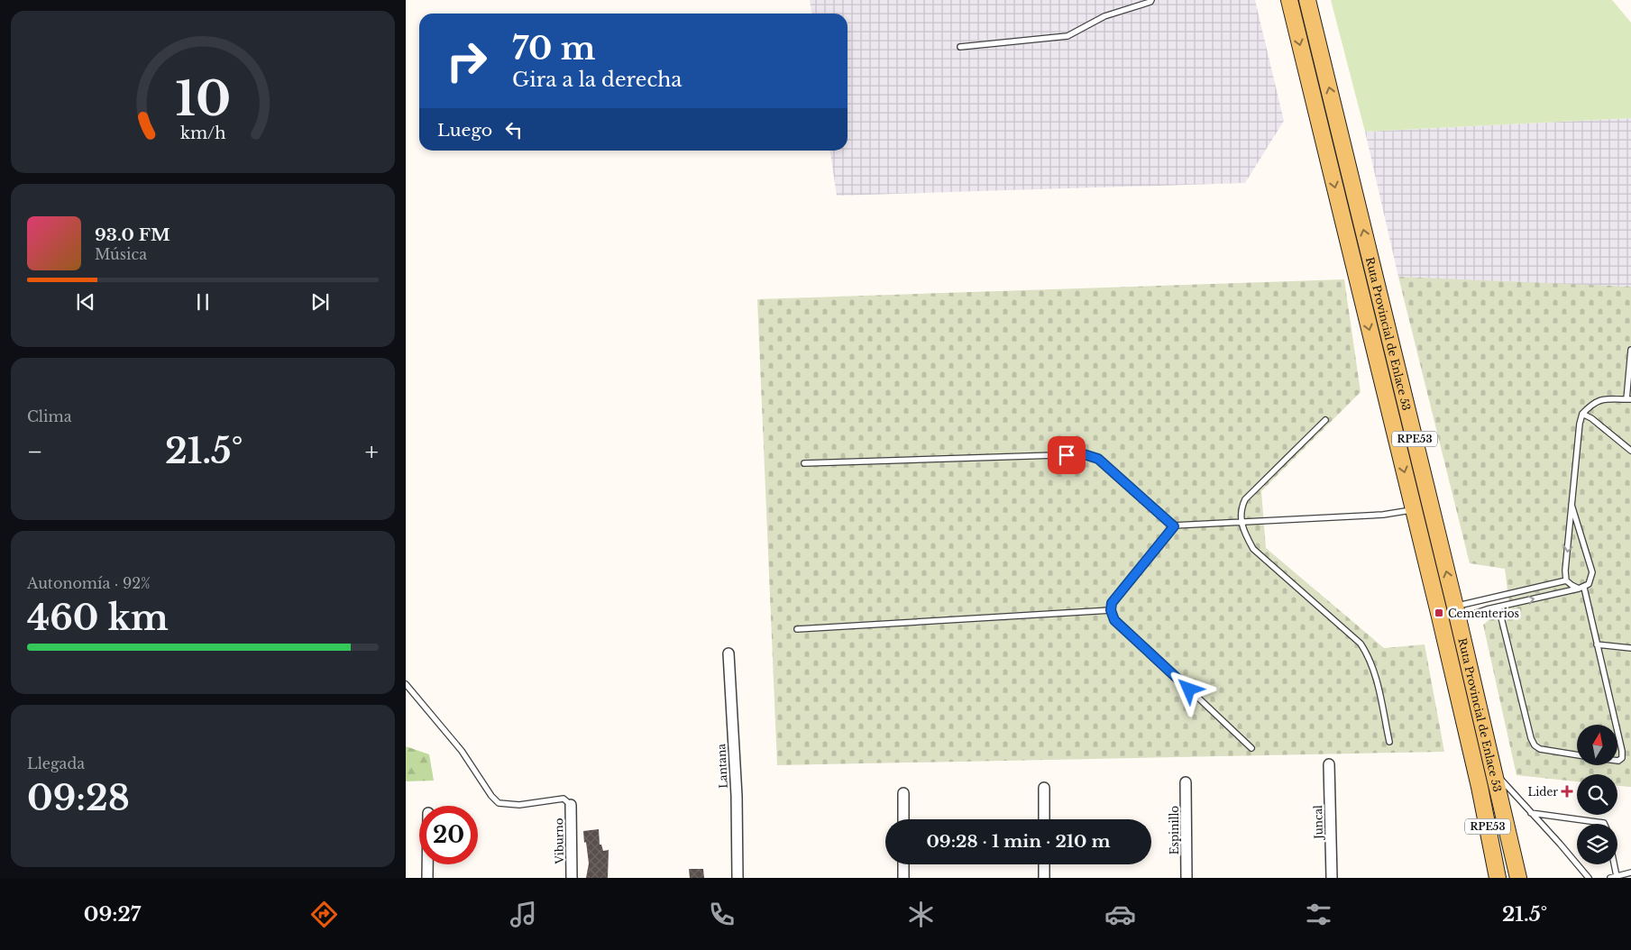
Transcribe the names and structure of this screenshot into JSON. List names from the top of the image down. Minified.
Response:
{"streets":{"main road":["Ruta Provincial de Enlace 53","RPE53"],"street":["Lantana","Juncal","Espinillo","Viburno"]},"places":{"transit":["Cementerios"],"health":["Lider"]},"north":"top","page":{"turn":["70 m","Gira a la derecha"],"then":"Luego","song":["93.0 FM","Música"],"tile":["Clima",["Autonomía · 92%","460 km"],["Llegada","09:28"]],"heat":["−","21.5°","+"],"limit":"20","trip":"09:28 · 1 min · 210 m","tabs":["09:27","21.5°"],"gauge":["10","km/h"]}}
